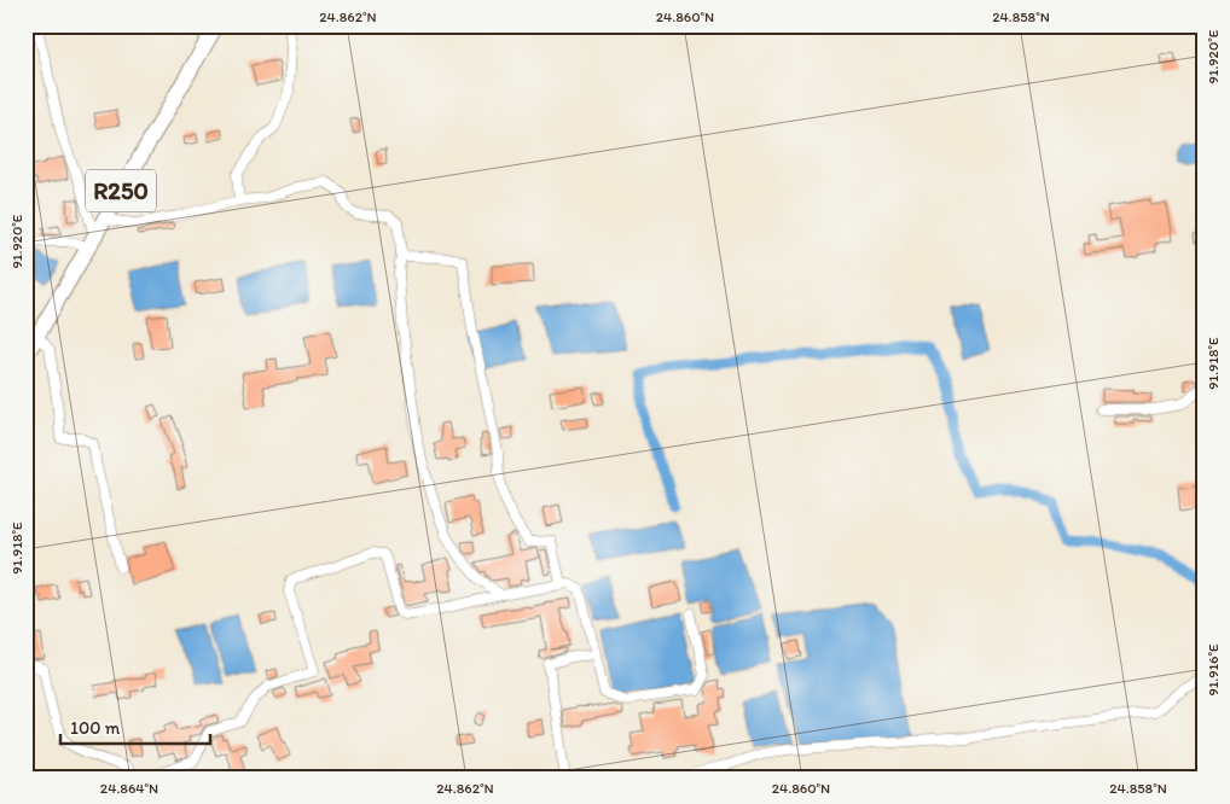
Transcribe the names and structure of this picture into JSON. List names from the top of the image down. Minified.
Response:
{"streets":{"main road":["R250"]},"scale_bar":"100 m","coordinates":["24.862°N","24.860°N","24.858°N","91.920°E","91.918°E","91.916°E","24.864°N"]}
